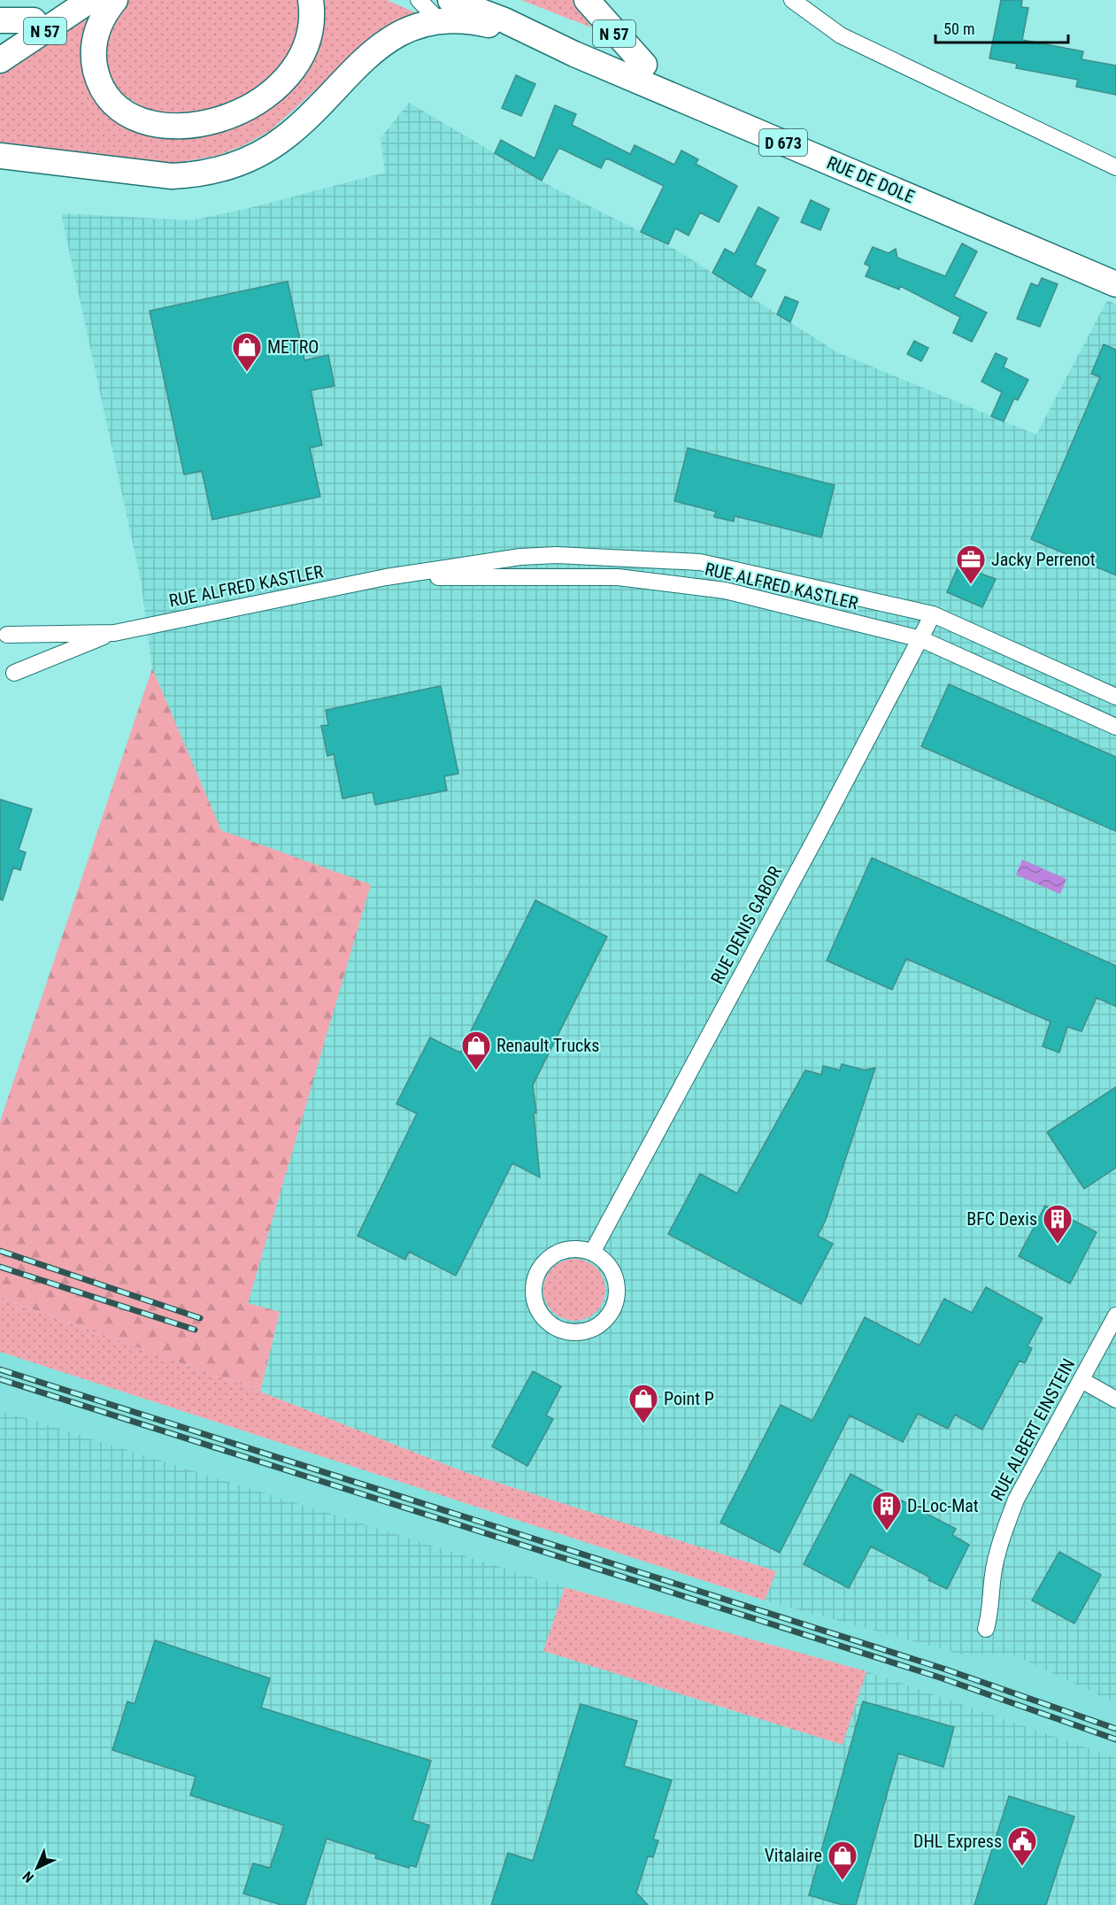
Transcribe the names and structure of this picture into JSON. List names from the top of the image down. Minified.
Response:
{"streets":{"main road":["N 57","D 673","RUE DE DOLE"],"street":["RUE ALFRED KASTLER","RUE DENIS GABOR","RUE ALBERT EINSTEIN"]},"crossings":[["N 57","RUE DE DOLE"],["RUE ALFRED KASTLER","RUE DENIS GABOR"]],"places":{"shop":["METRO","Renault Trucks","Point P","Vitalaire"],"office":["Jacky Perrenot"],"building":["BFC Dexis","D-Loc-Mat"],"public building":["DHL Express"]},"scale_bar":"50 m","north":"bottom left"}
